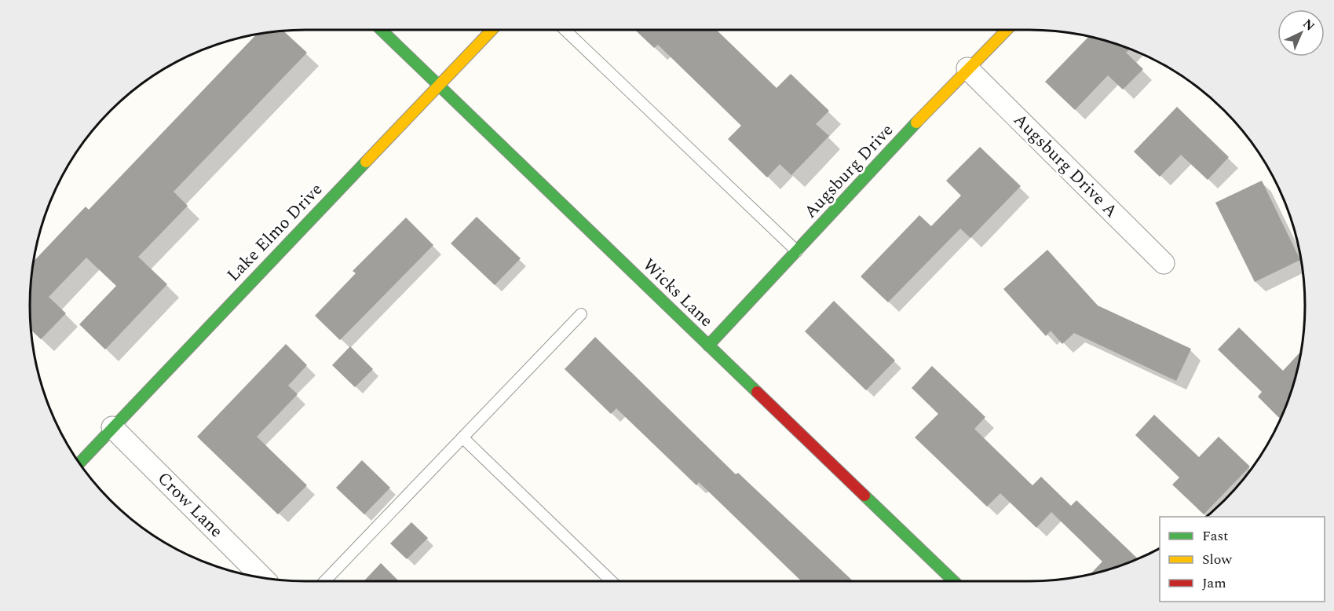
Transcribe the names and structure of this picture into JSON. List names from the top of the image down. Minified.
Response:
{"streets":{"main road":["Augsburg Drive","Lake Elmo Drive","Wicks Lane"],"street":["Augsburg Drive A","Crow Lane"]},"crossings":[["Augsburg Drive A","Augsburg Drive"],["Augsburg Drive","Wicks Lane"],["Lake Elmo Drive","Wicks Lane"],["Lake Elmo Drive","Crow Lane"]],"legend":["Fast","Slow","Jam"],"north":"top right"}
